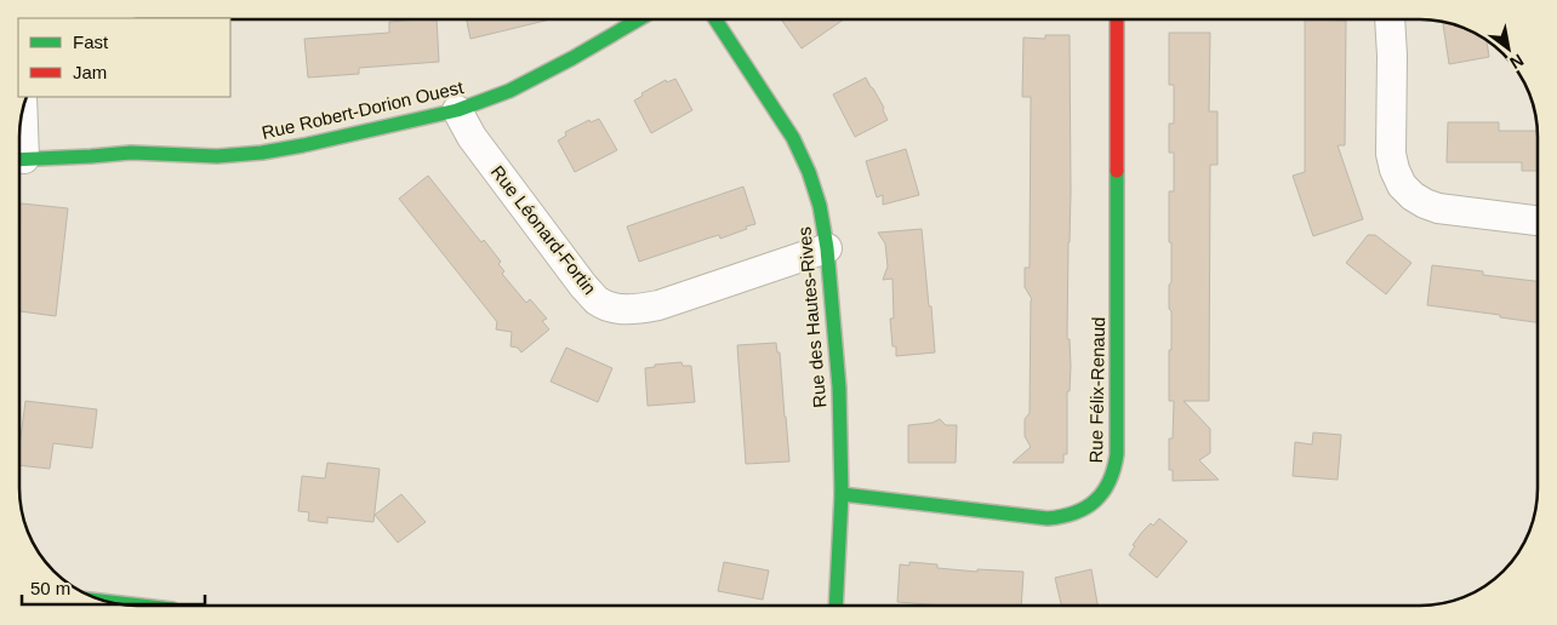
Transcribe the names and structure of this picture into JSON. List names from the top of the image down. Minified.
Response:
{"streets":{"street":["Rue Robert-Dorion Ouest","Rue Léonard-Fortin","Rue des Hautes-Rives","Rue Félix-Renaud"]},"crossings":[["Rue Robert-Dorion Ouest","Rue Léonard-Fortin"],["Rue Léonard-Fortin","Rue des Hautes-Rives"],["Rue des Hautes-Rives","Rue Félix-Renaud"]],"legend":["Fast","Jam"],"scale_bar":"50 m","north":"bottom right"}
